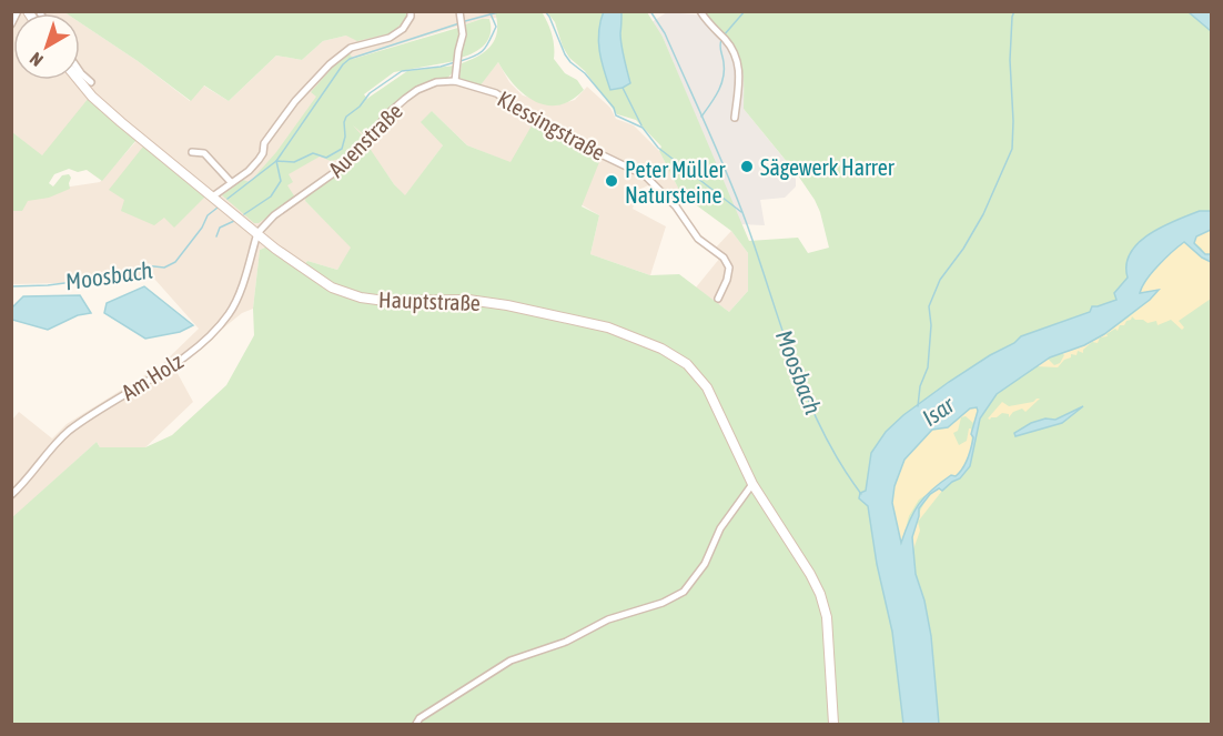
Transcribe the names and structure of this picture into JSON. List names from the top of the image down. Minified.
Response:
{"streets":{"main road":["Hauptstraße"],"street":["Klessingstraße","Auenstraße","Am Holz"]},"crossings":[["Klessingstraße","Auenstraße"],["Auenstraße","Hauptstraße"],["Auenstraße","Am Holz"],["Hauptstraße","Am Holz"]],"water":["Moosbach","Isar"],"places":["Sägewerk Harrer","Peter Müller Natursteine"],"north":"bottom left"}
